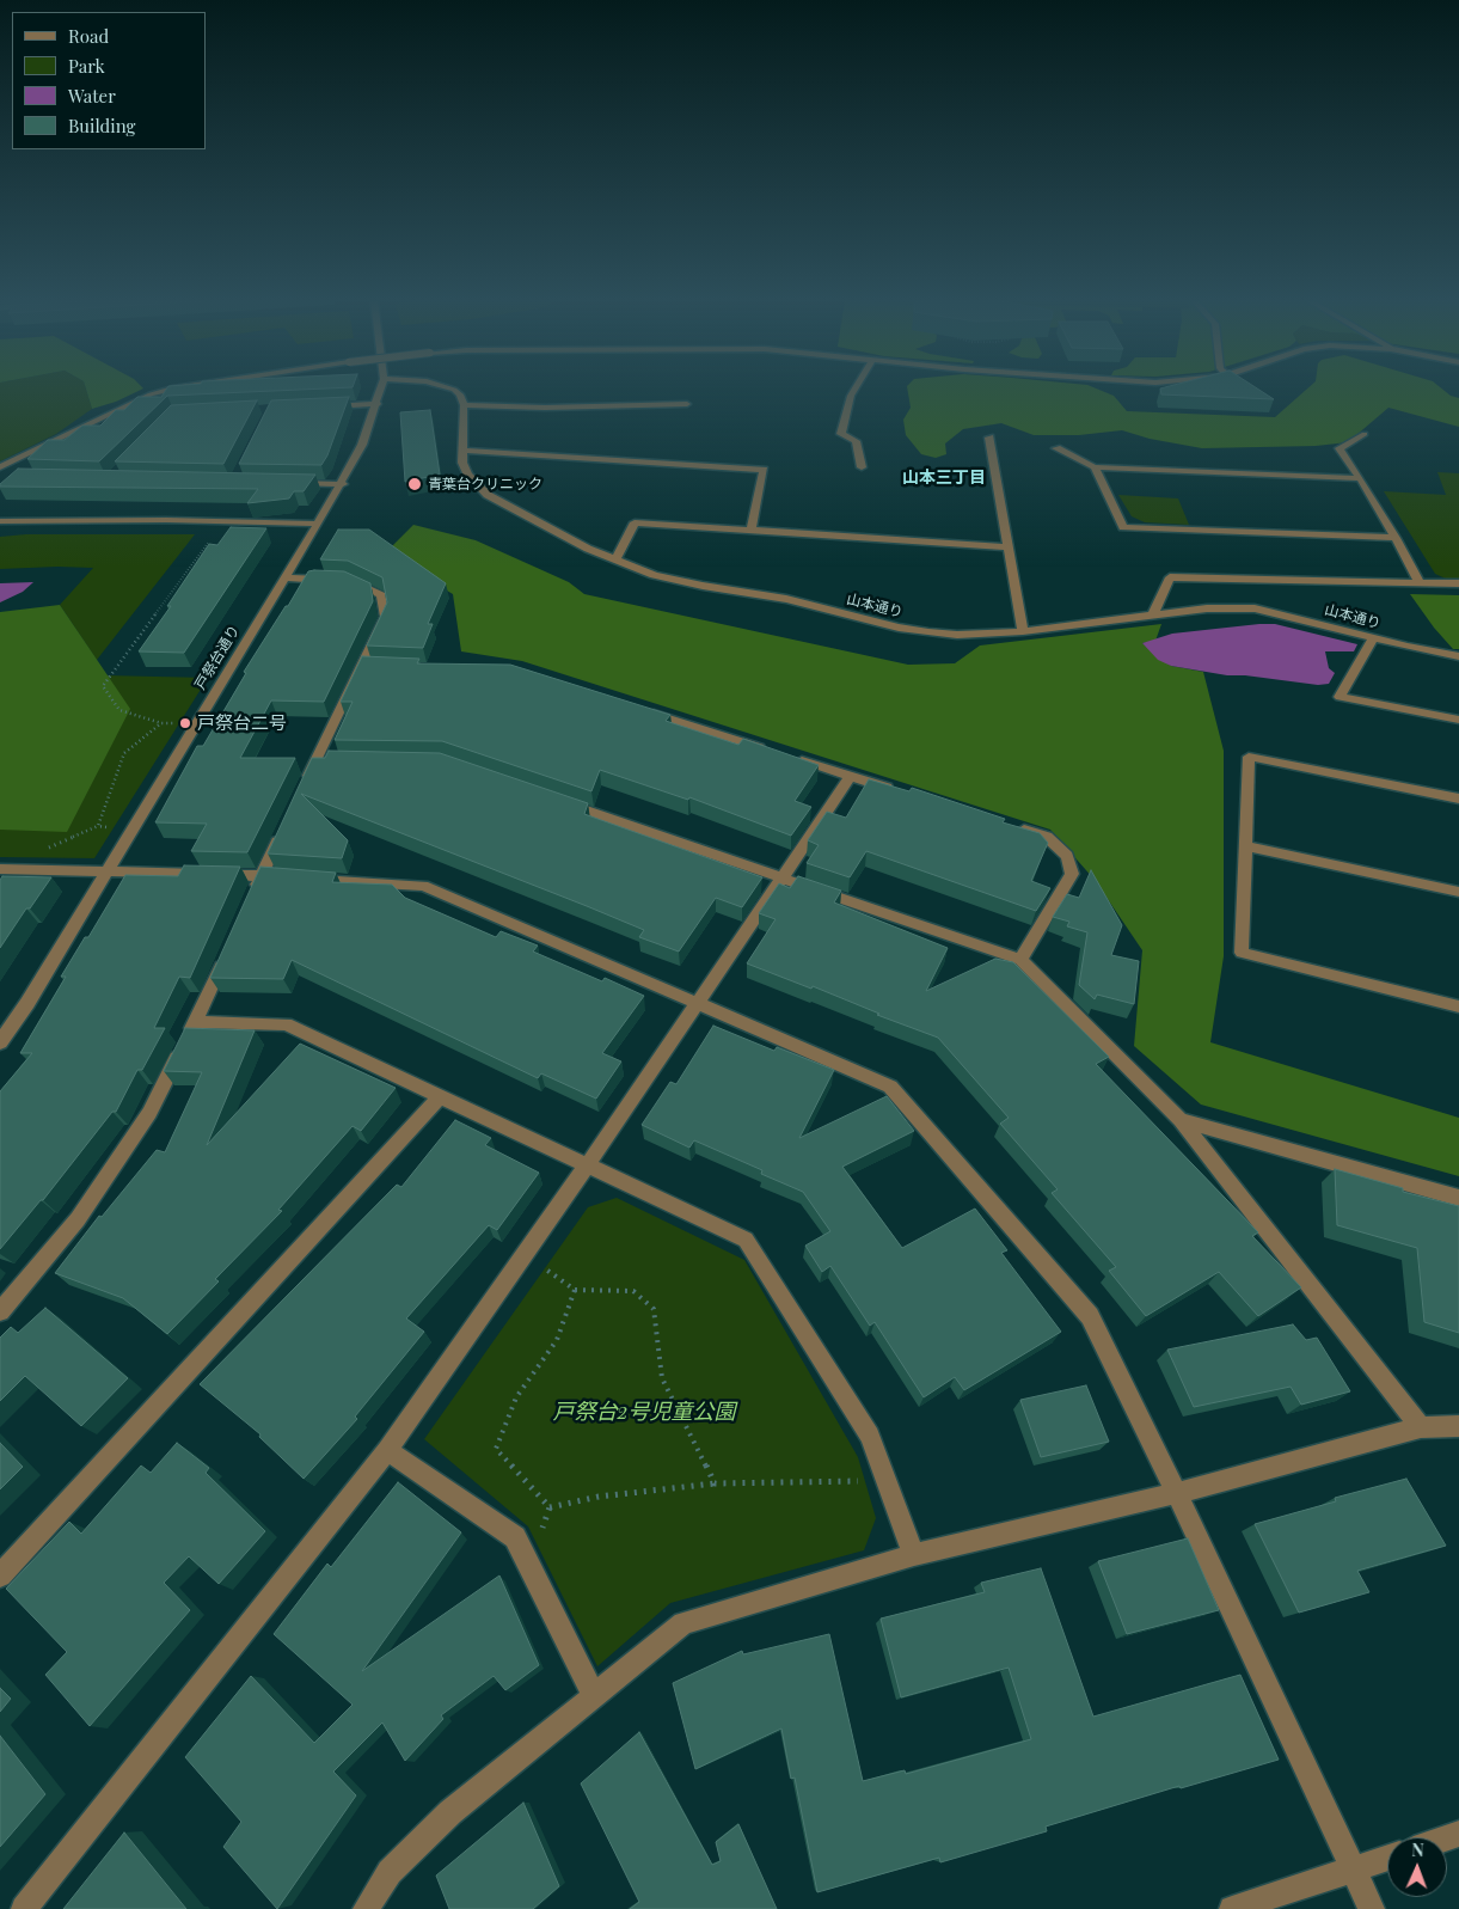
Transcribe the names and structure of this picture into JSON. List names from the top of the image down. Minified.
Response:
{"streets":{"street":["山本通り","戸祭台通り"]},"districts":["山本三丁目"],"parks":["戸祭台2号児童公園"],"places":["青葉台クリニック","戸祭台二号"],"legend":["Road","Park","Water","Building"],"north":"top"}
